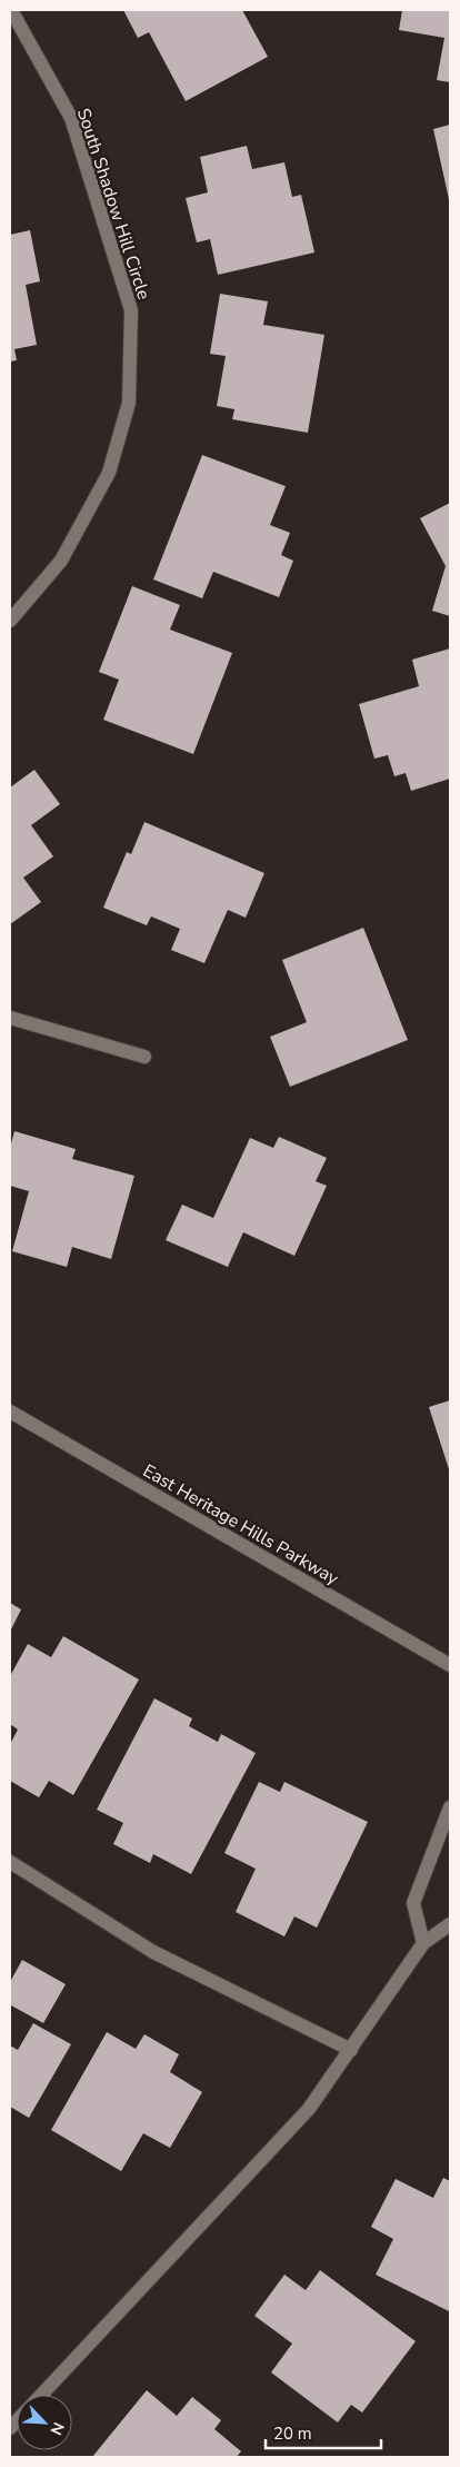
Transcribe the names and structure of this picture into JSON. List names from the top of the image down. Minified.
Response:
{"streets":{"street":["South Shadow Hill Circle","East Heritage Hills Parkway"]},"scale_bar":"20 m","north":"bottom right"}
